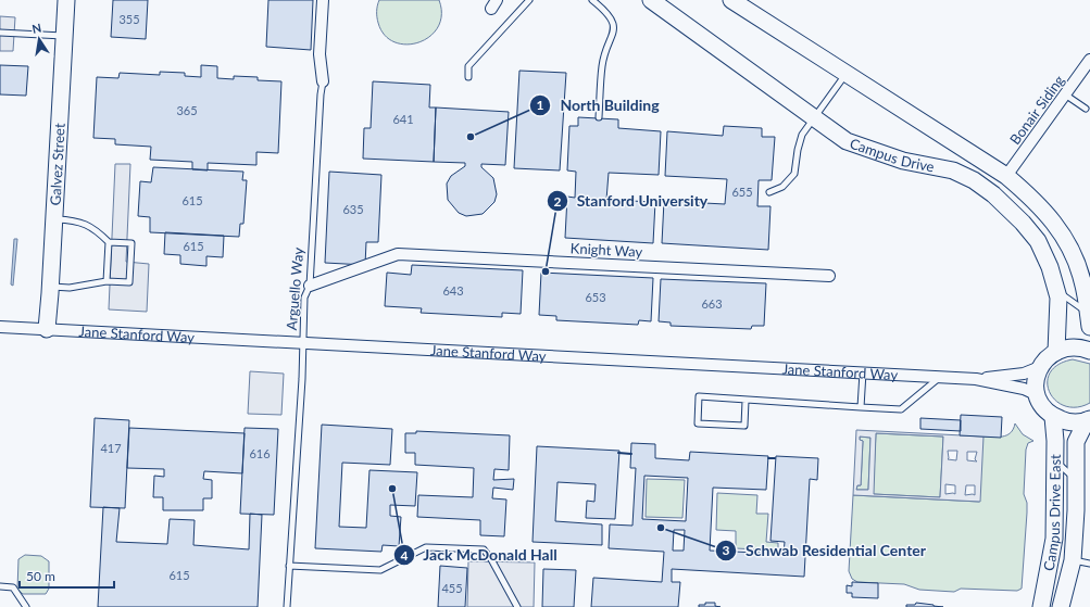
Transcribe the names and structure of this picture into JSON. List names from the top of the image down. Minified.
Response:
{"streets":{"street":["Bonair Siding","Campus Drive","Galvez Street","Knight Way","Arguello Way","Jane Stanford Way","Campus Drive East"]},"crossings":[["Campus Drive","Jane Stanford Way"],["Galvez Street","Jane Stanford Way"],["Knight Way","Arguello Way"],["Arguello Way","Jane Stanford Way"]],"places":["North Building","Stanford University","Jack McDonald Hall","Schwab Residential Center"],"house_numbers":["355","365","641","655","615","635","615","643","653","663","417","616","615","455"],"scale_bar":"50 m","north":"top"}
